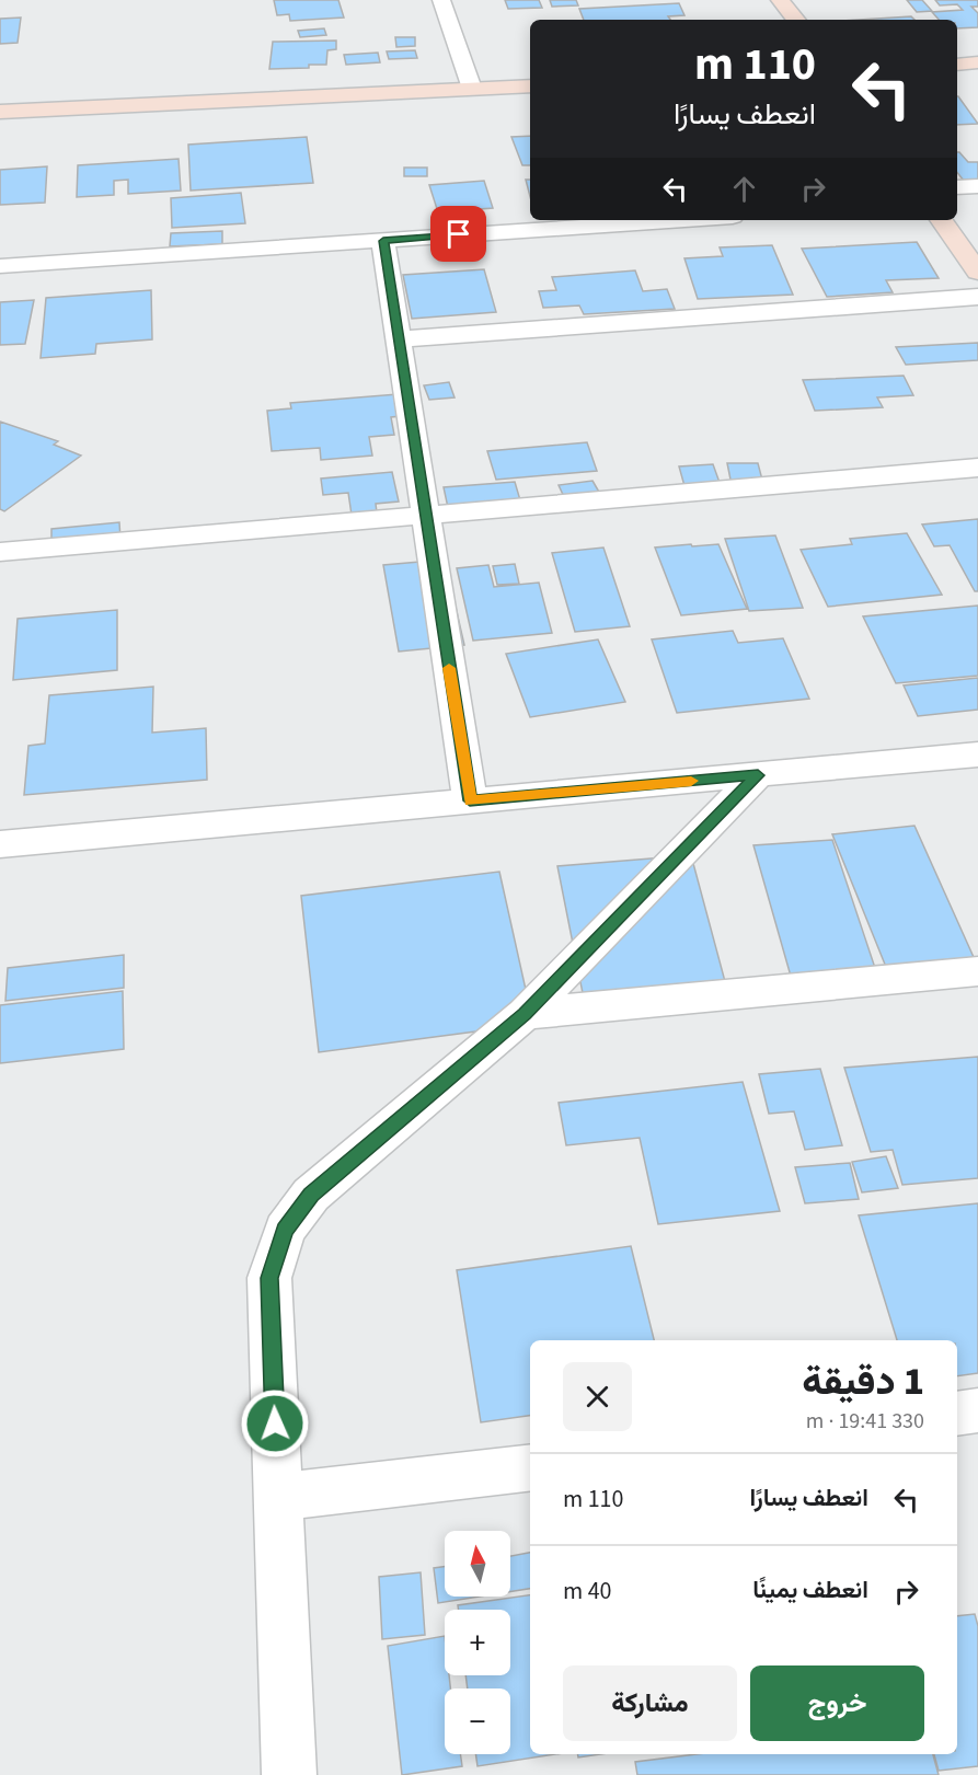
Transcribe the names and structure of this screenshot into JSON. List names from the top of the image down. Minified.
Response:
{"north":"top","page":{"turn":["110 m","انعطف يسارًا"],"heading":["1 دقيقة","330 m · 19:41"],"list":[{"name":"انعطف يسارًا","value":"110 m"},{"name":"انعطف يمينًا","value":"40 m"}],"map_buttons":["+","−"],"buttons":["خروج","مشاركة"]}}
